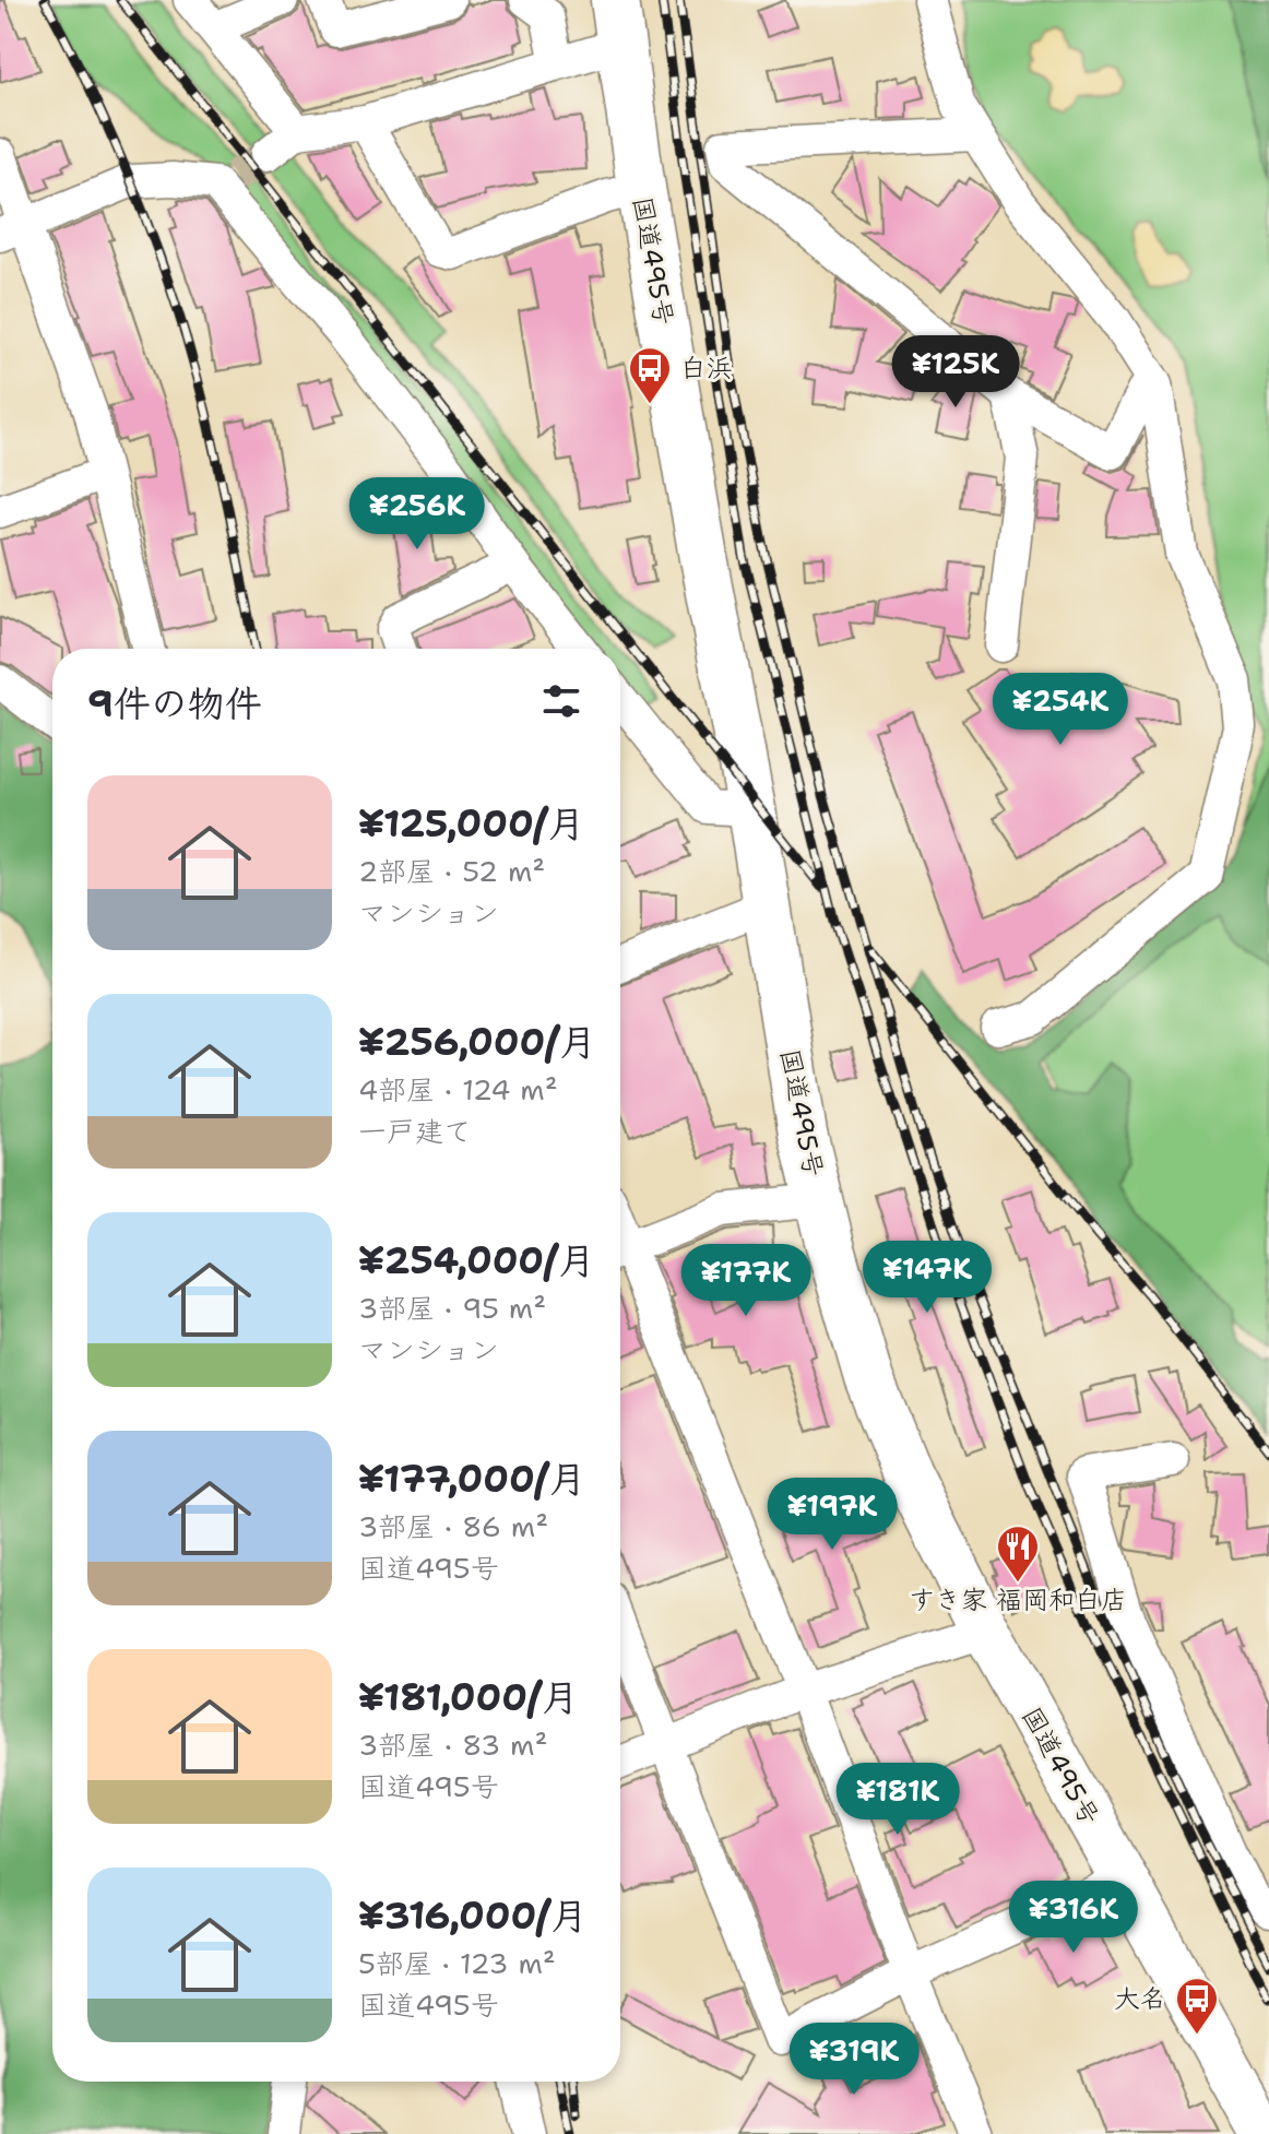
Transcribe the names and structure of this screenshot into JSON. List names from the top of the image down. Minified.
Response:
{"streets":{"highway":["国道495号"]},"places":{"bus stop":["白浜","大名"],"restaurant":["すき家 福岡和白店"]},"page":{"price":["¥125K","¥256K","¥254K","¥147K","¥177K","¥197K","¥181K","¥316K","¥319K"],"heading":"9件の物件","list":[{"name":"¥125,000/月","note":"2部屋 · 52 m² · マンション"},{"name":"¥256,000/月","note":"4部屋 · 124 m² · 一戸建て"},{"name":"¥254,000/月","note":"3部屋 · 95 m² · マンション"},{"name":"¥177,000/月","note":"3部屋 · 86 m² · 国道495号"},{"name":"¥181,000/月","note":"3部屋 · 83 m² · 国道495号"},{"name":"¥316,000/月","note":"5部屋 · 123 m² · 国道495号"}]}}
